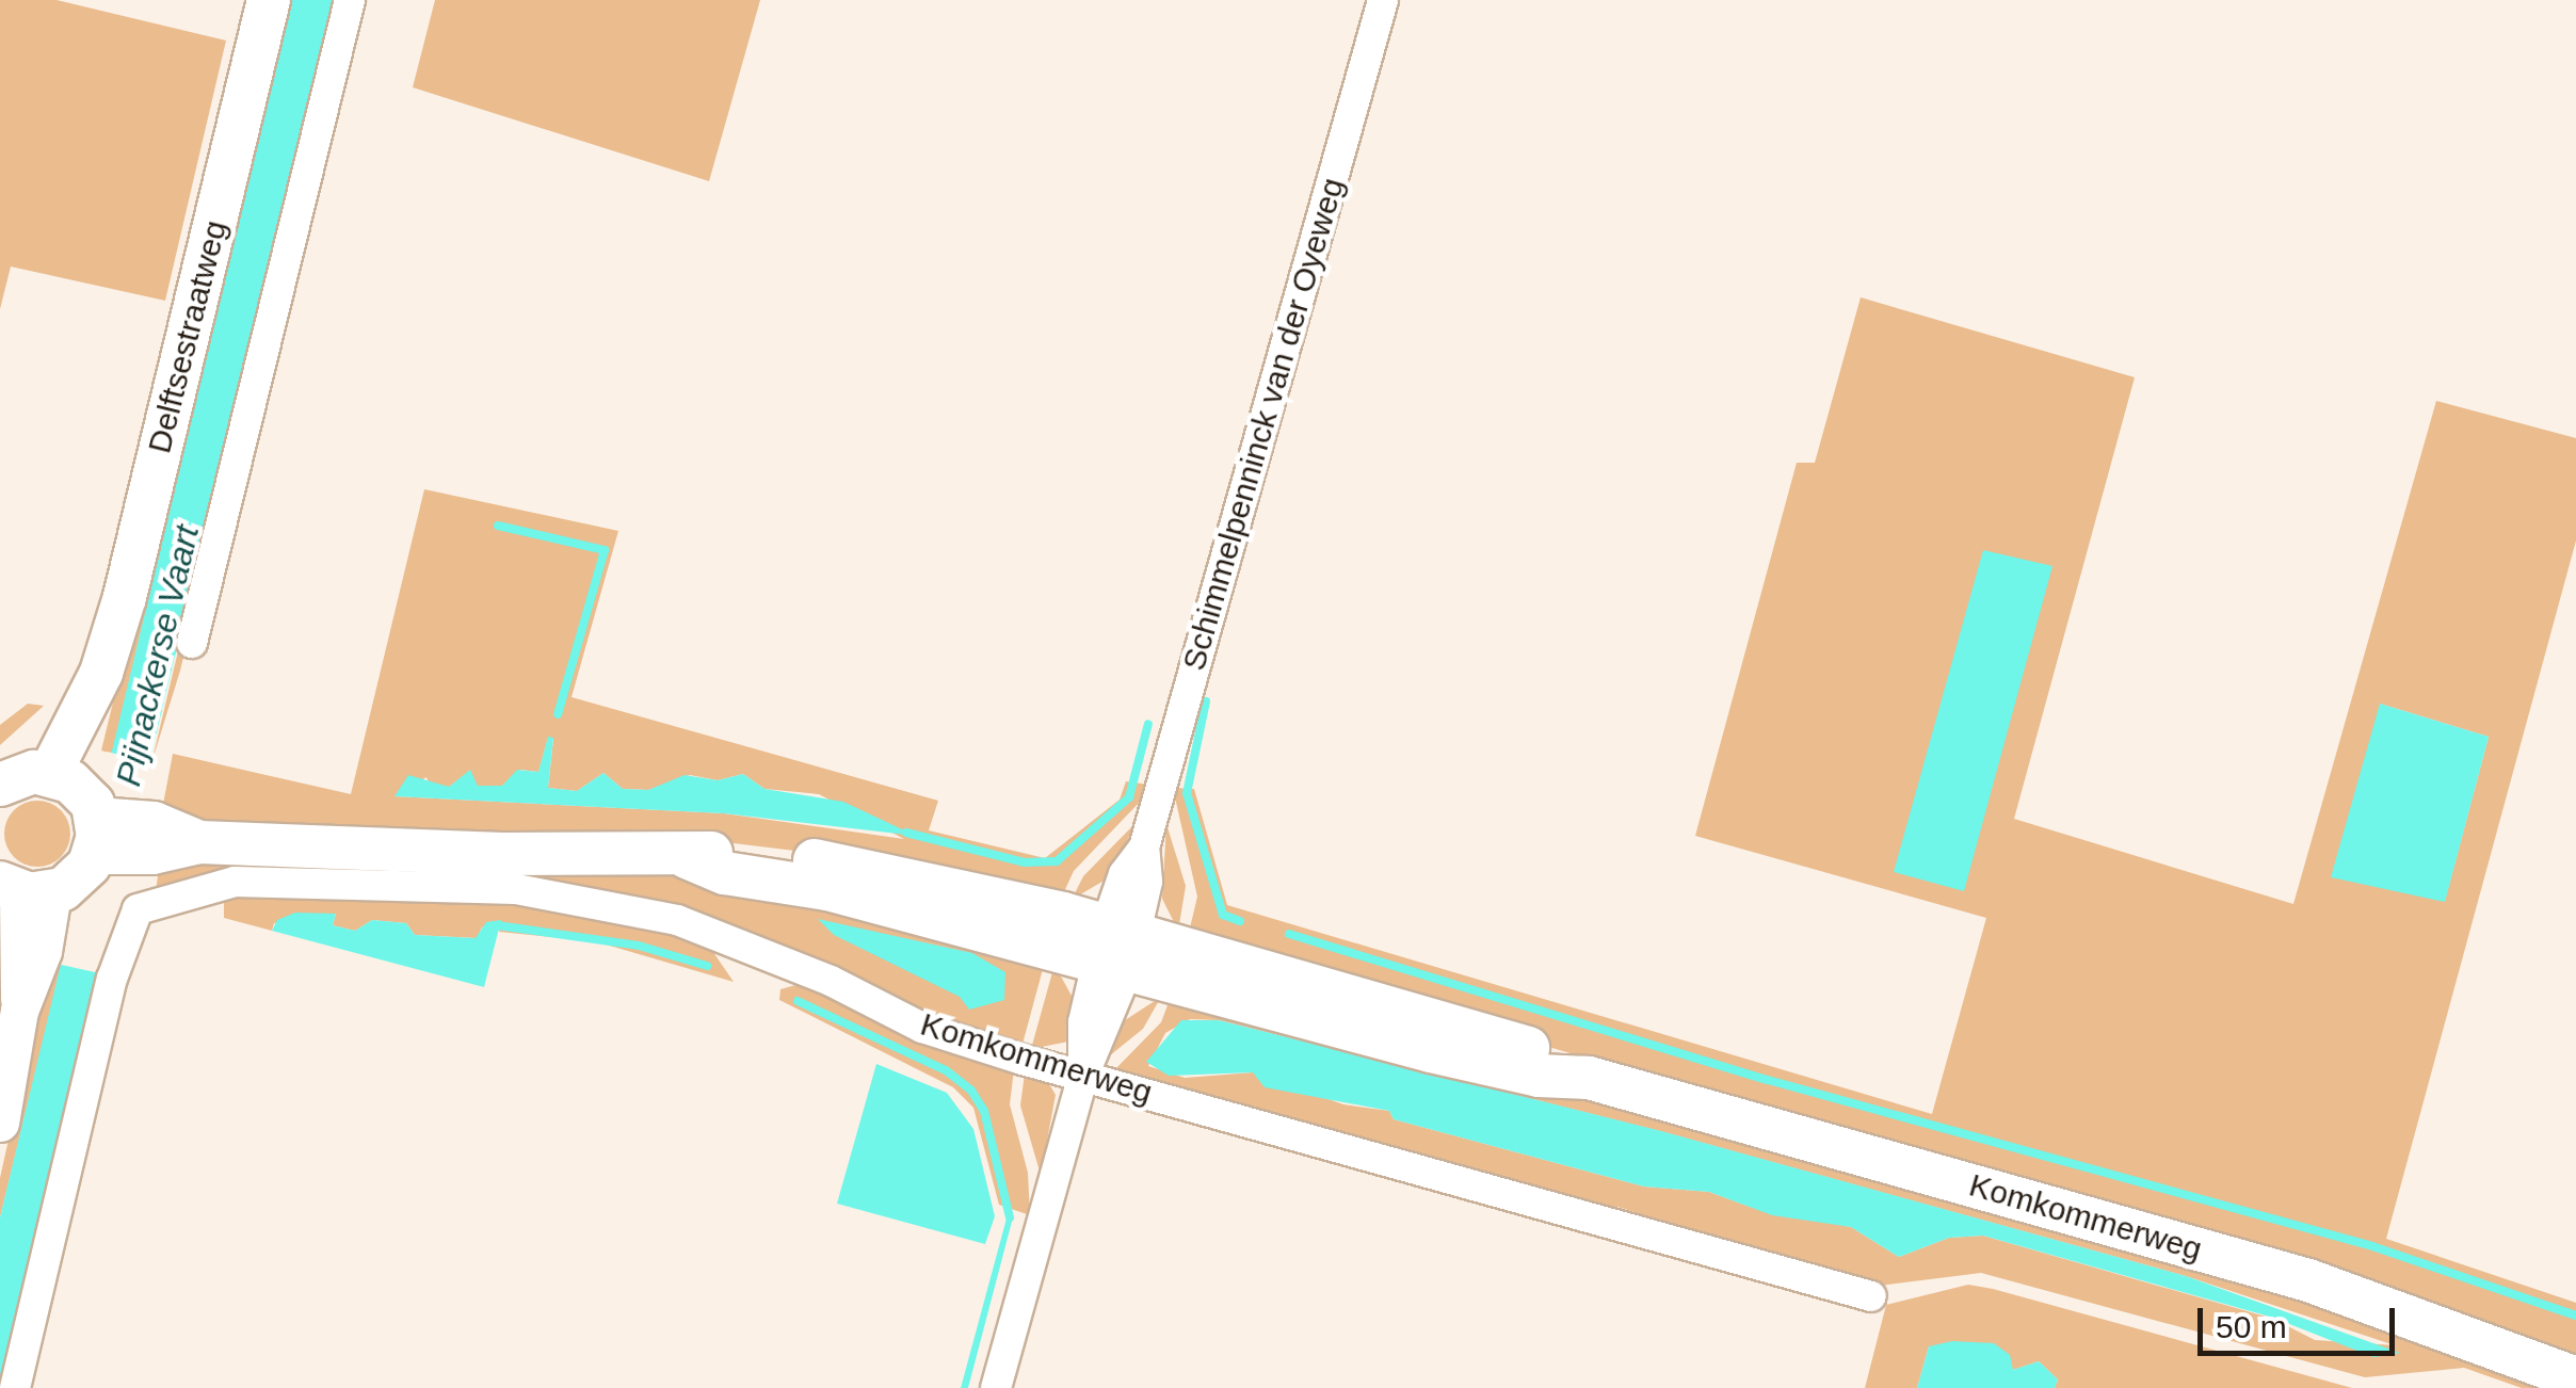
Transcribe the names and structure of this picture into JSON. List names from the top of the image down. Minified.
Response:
{"streets":{"main road":["Delftsestraatweg","Komkommerweg"],"street":["Schimmelpenninck van der Oyeweg"]},"crossings":[["Delftsestraatweg","Komkommerweg"],["Schimmelpenninck van der Oyeweg","Komkommerweg"]],"water":["Pijnackerse Vaart"],"scale_bar":"50 m"}
